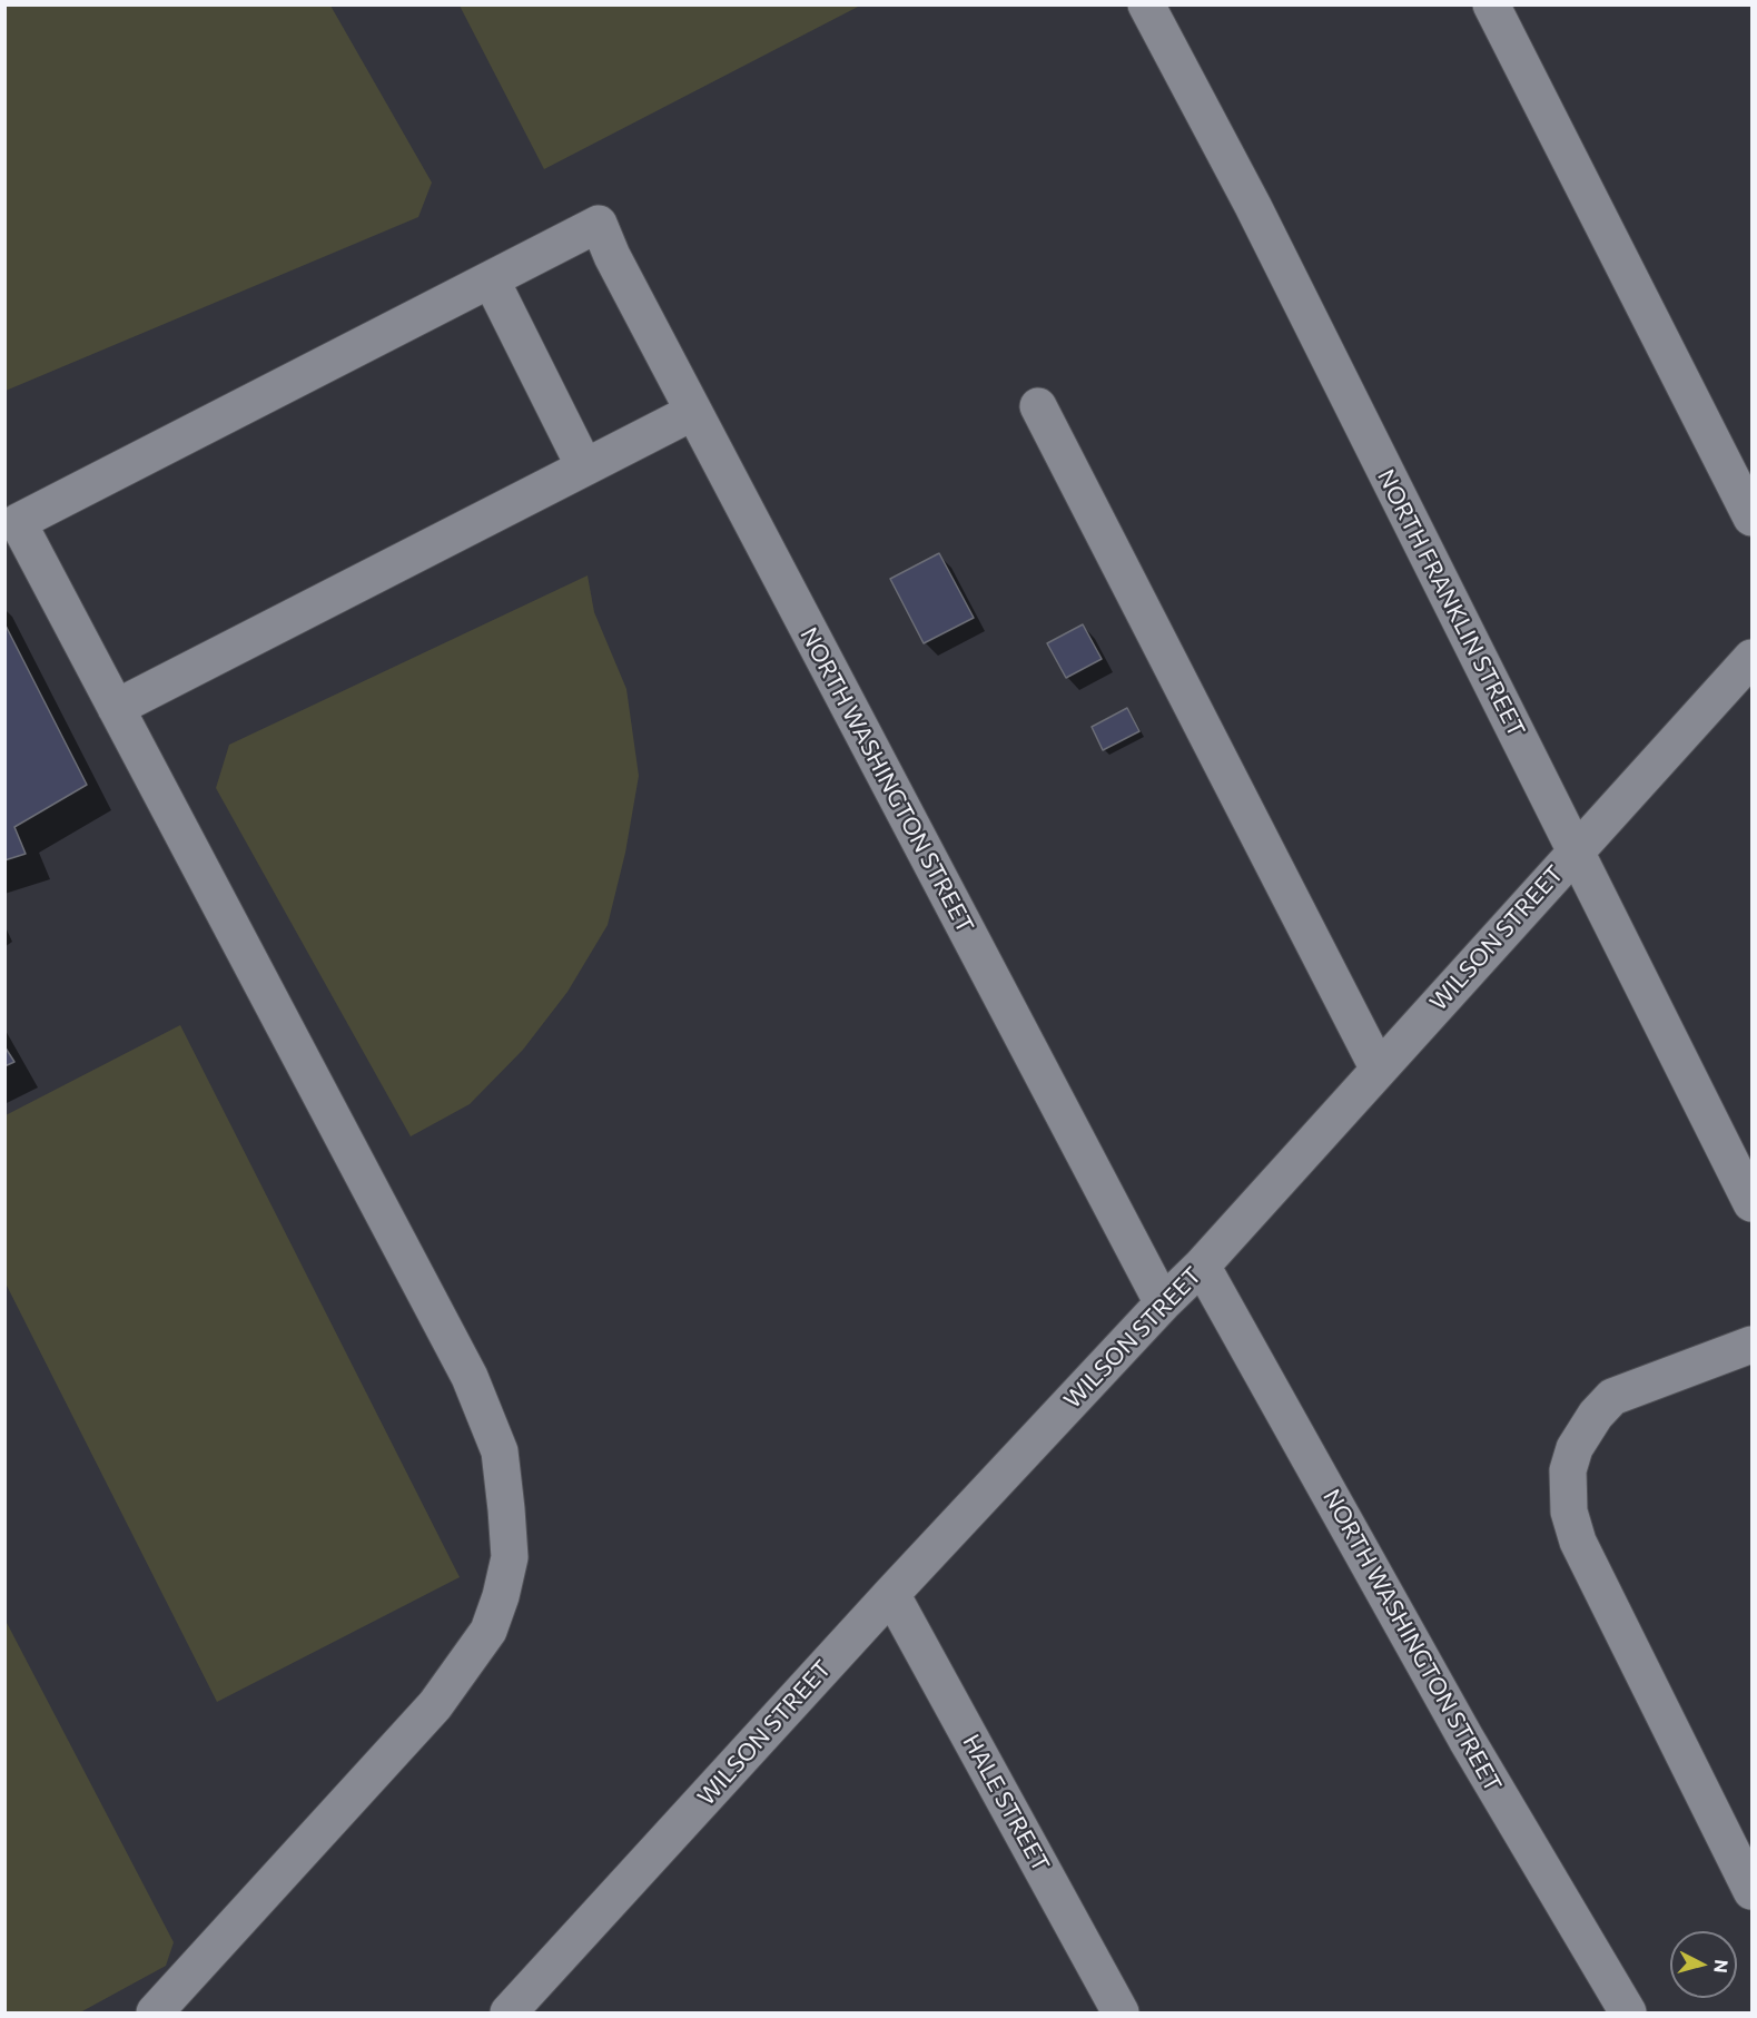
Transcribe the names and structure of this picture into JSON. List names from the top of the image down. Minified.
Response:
{"streets":{"street":["NORTH FRANKLIN STREET","NORTH WASHINGTON STREET","WILSON STREET","HALE STREET"]},"crossings":[["NORTH FRANKLIN STREET","WILSON STREET"],["NORTH WASHINGTON STREET","WILSON STREET"],["WILSON STREET","HALE STREET"]],"north":"right"}
